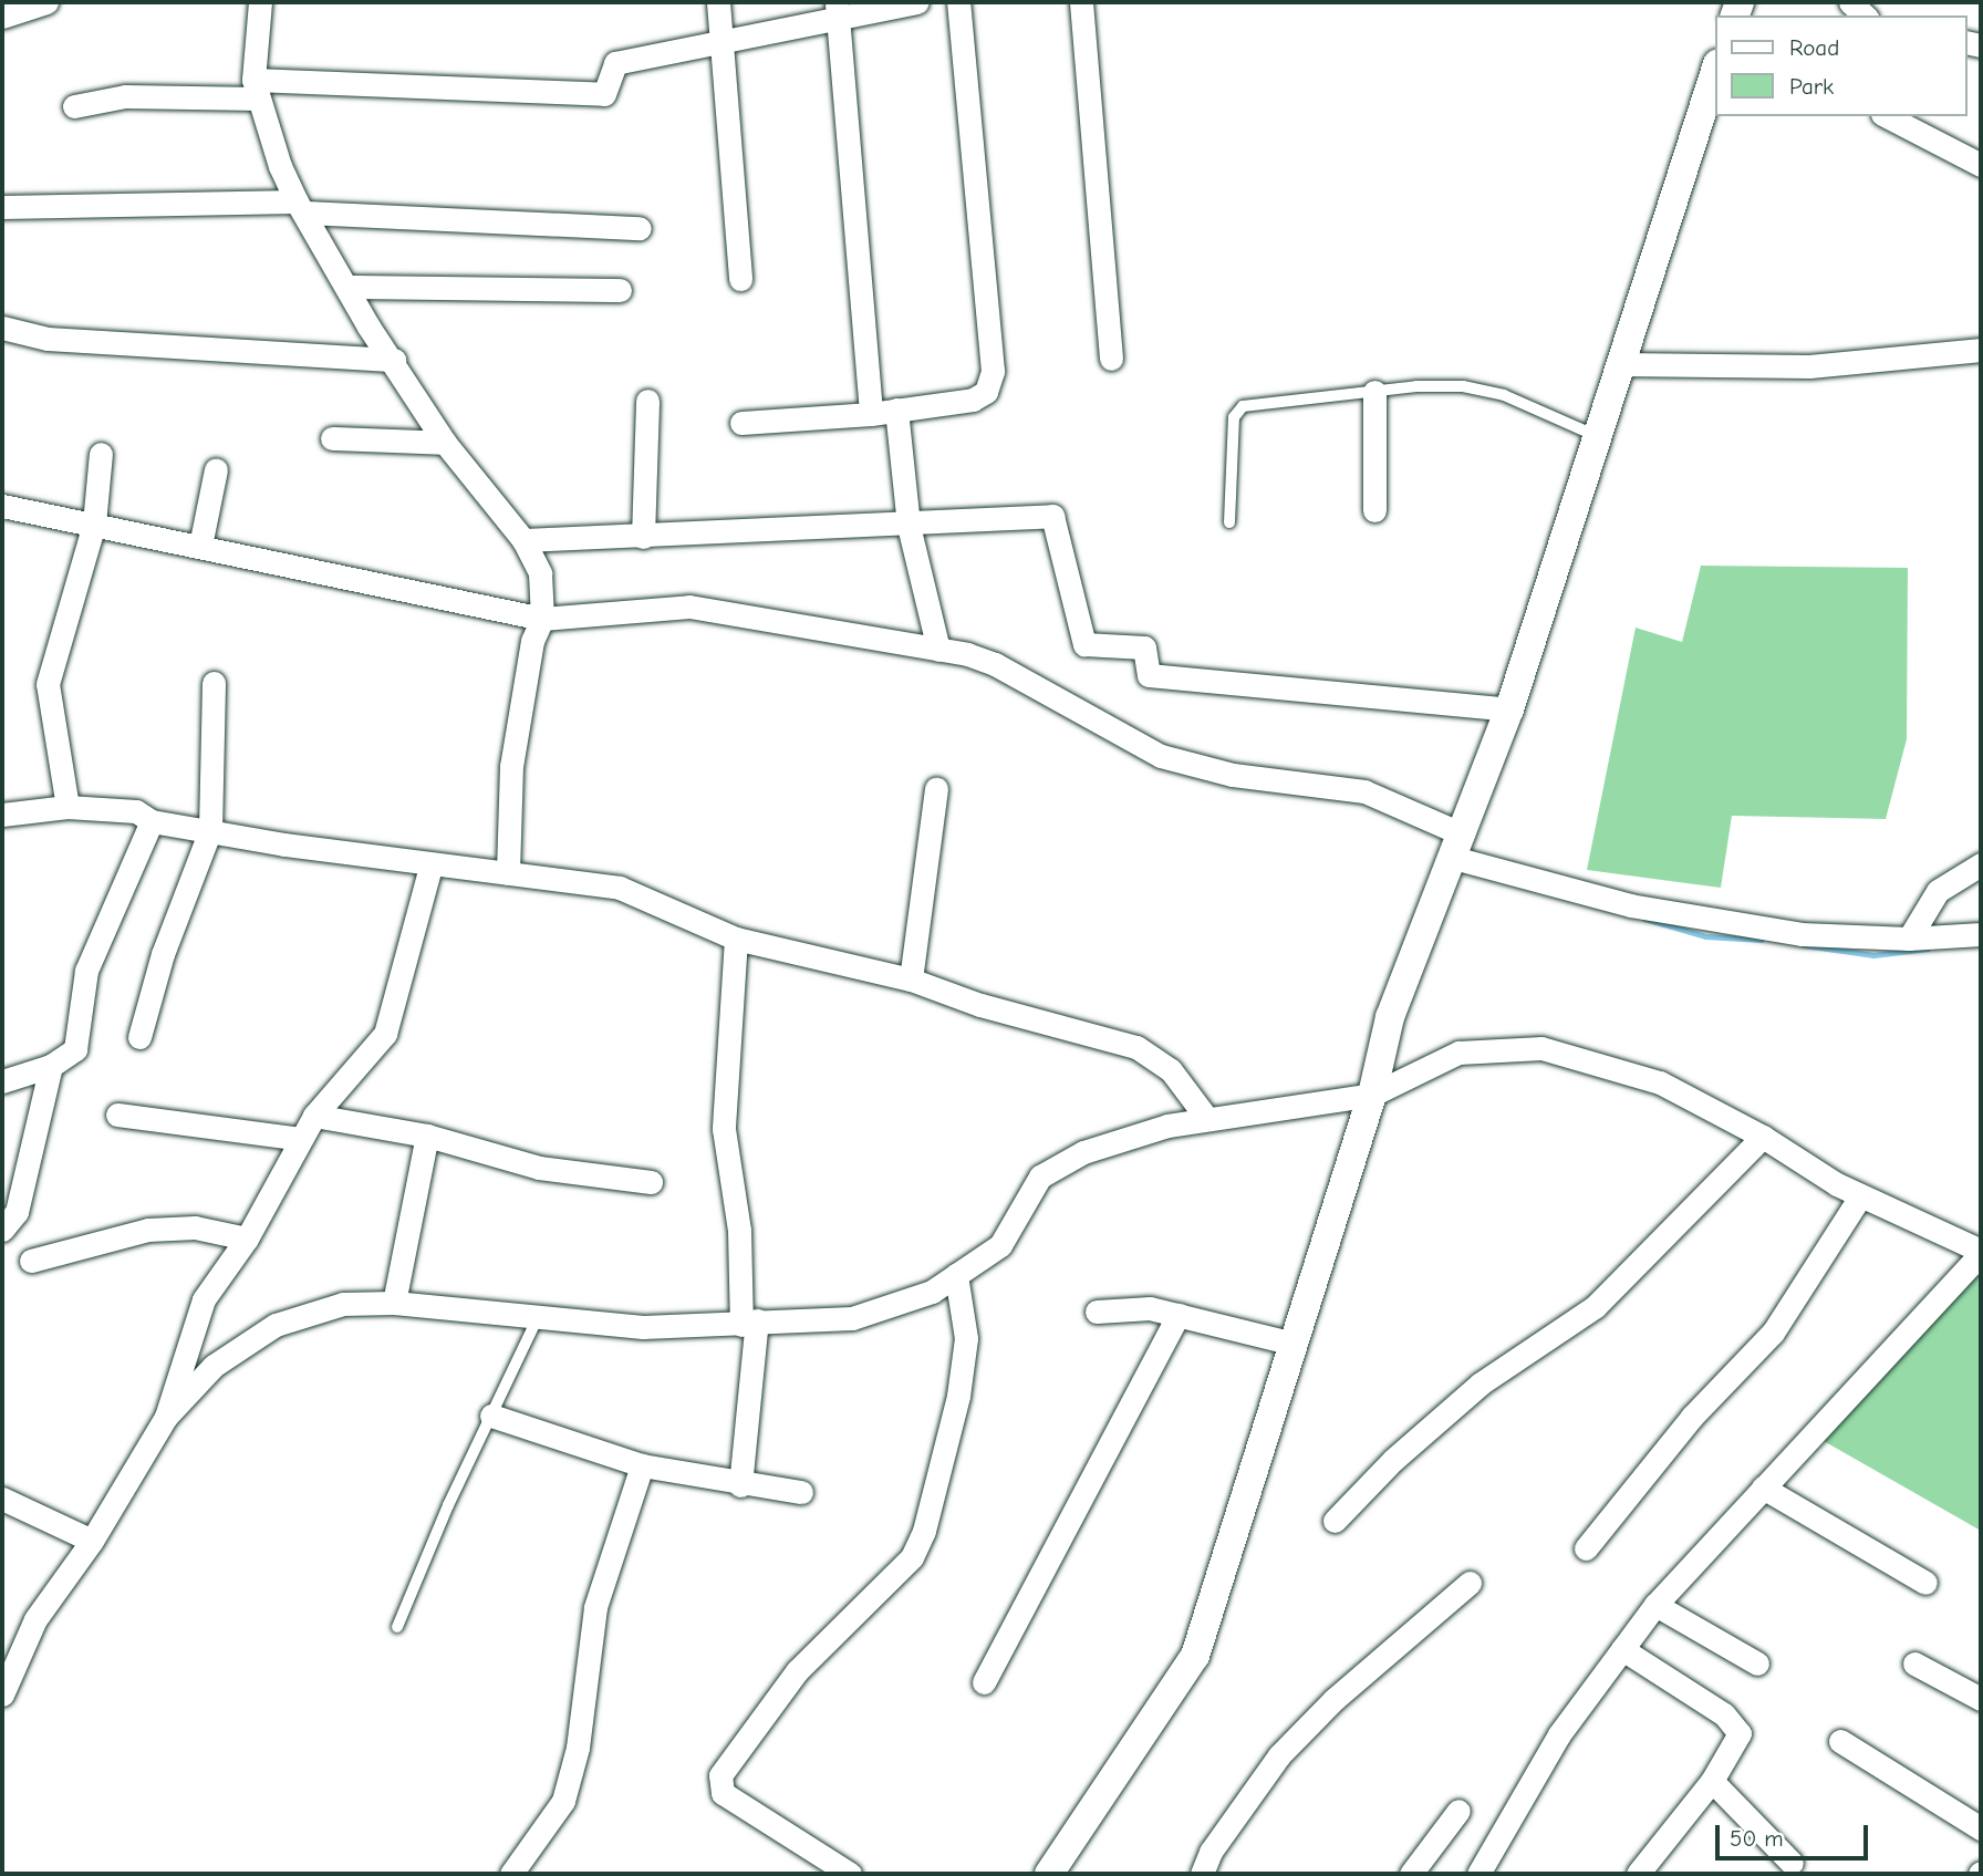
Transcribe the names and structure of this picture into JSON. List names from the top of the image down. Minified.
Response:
{"legend":["Road","Park"],"scale_bar":"50 m"}
